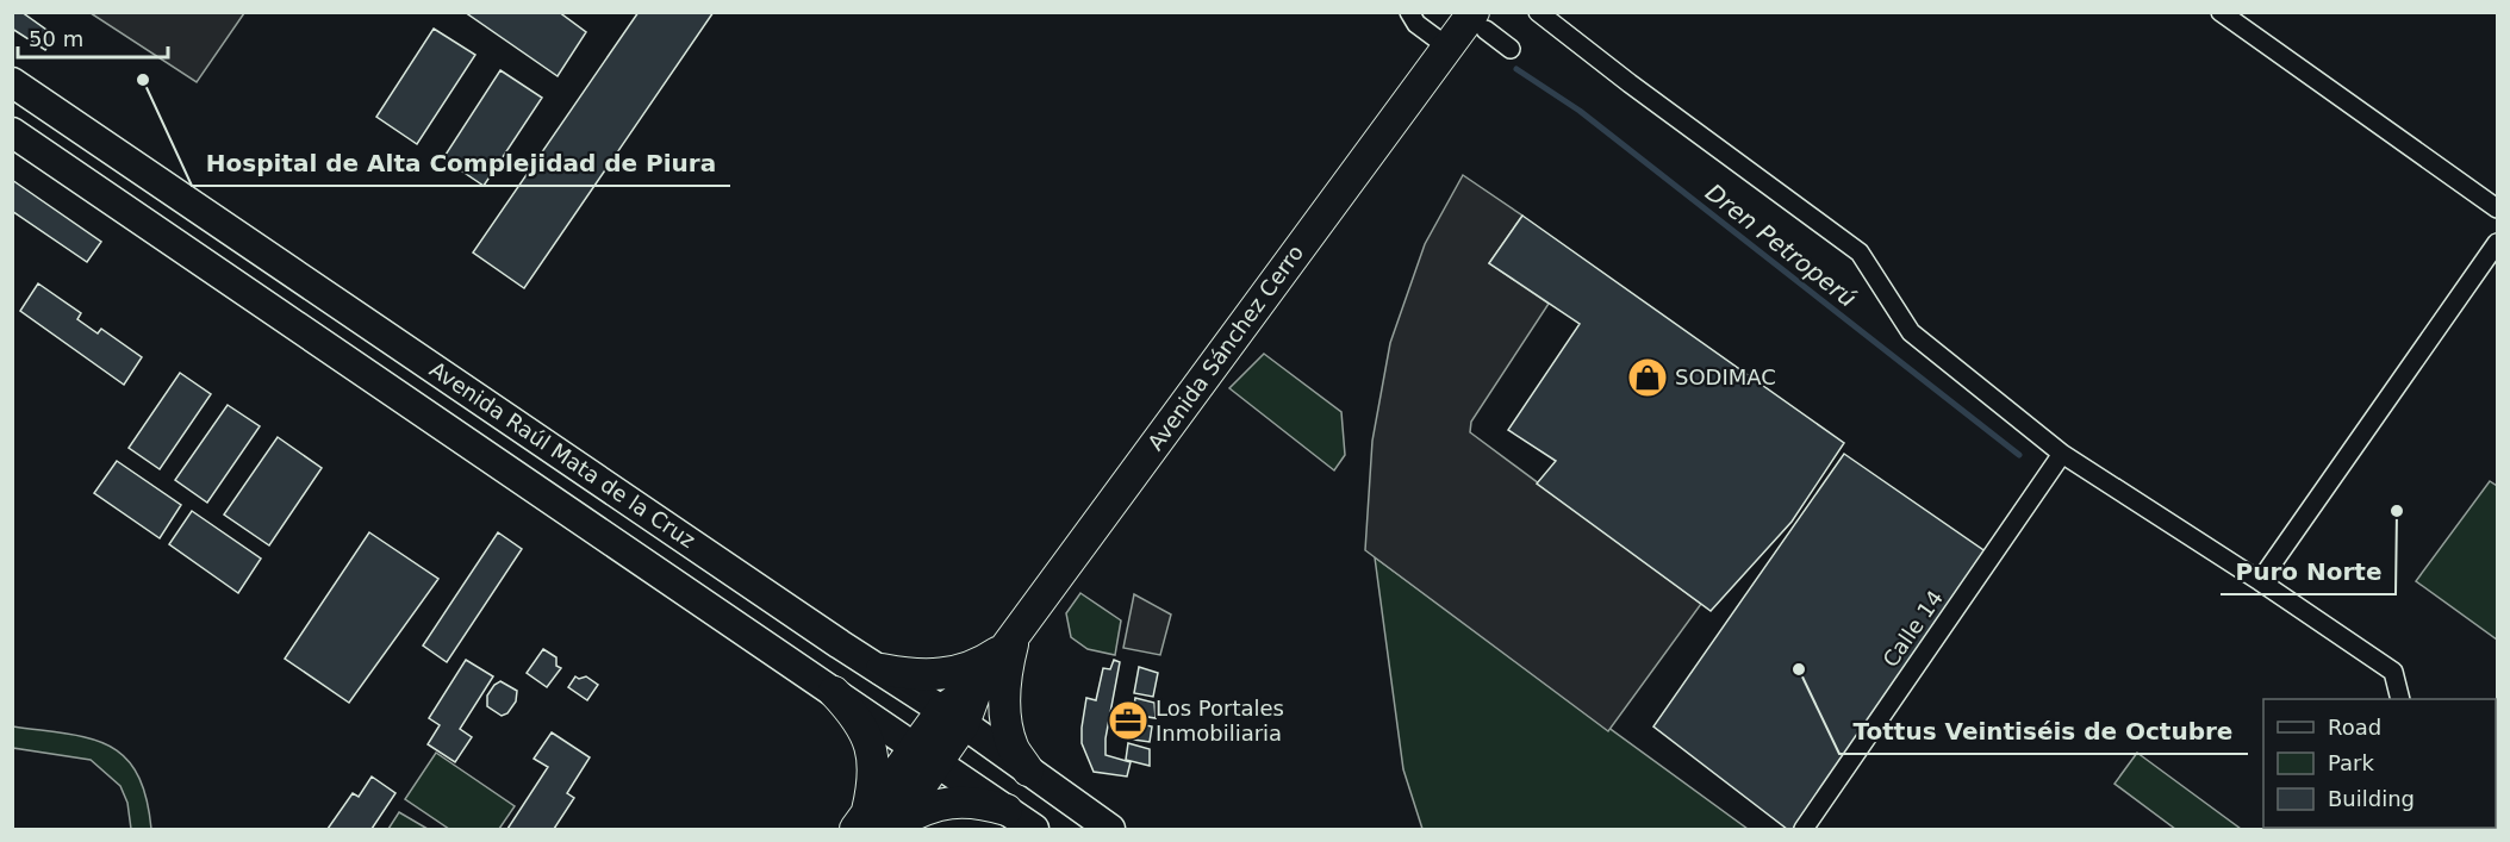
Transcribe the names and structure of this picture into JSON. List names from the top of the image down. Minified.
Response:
{"streets":{"highway":["Avenida Sánchez Cerro"],"main road":["Avenida Raúl Mata de la Cruz"],"street":["Calle 14"]},"crossings":[["Avenida Sánchez Cerro","Avenida Raúl Mata de la Cruz"]],"water":["Dren Petroperú"],"places":{"other":["Hospital de Alta Complejidad de Piura","Puro Norte","Tottus Veintiséis de Octubre"],"shop":["SODIMAC"],"office":["Los Portales Inmobiliaria"]},"legend":["Road","Park","Building"],"scale_bar":"50 m"}
